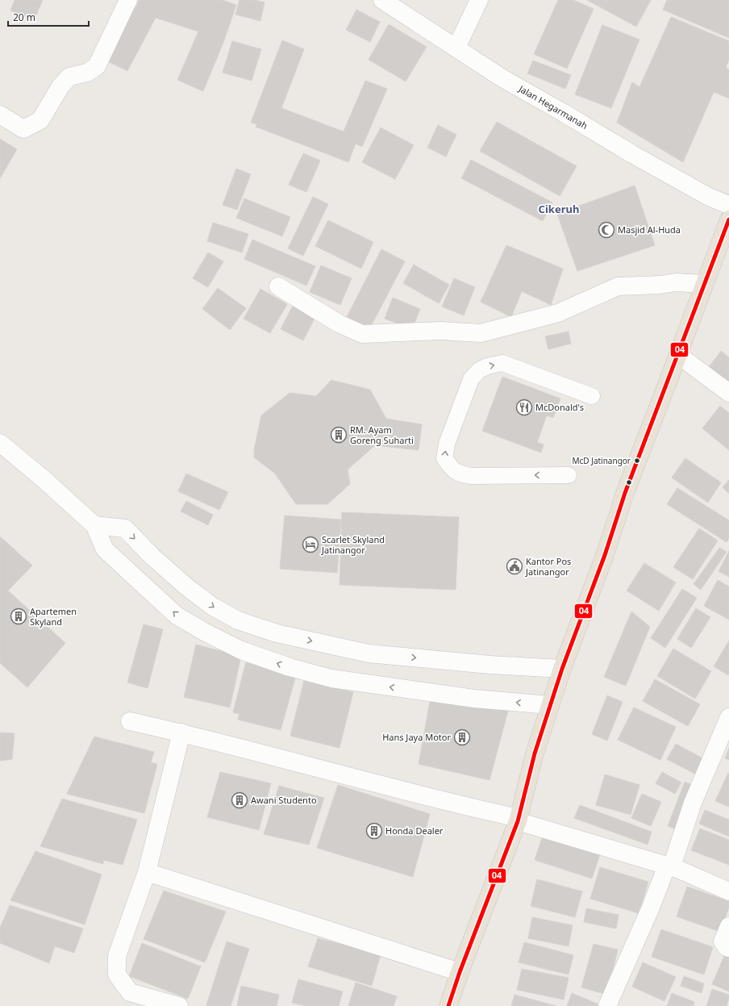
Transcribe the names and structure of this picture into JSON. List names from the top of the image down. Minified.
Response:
{"streets":{"street":["Jalan Hegarmanah"]},"districts":["Cikeruh"],"places":{"mosque":["Masjid Al-Huda"],"restaurant":["McDonald's"],"building":["RM. Ayam Goreng Suharti","Apartemen Skyland","Hans Jaya Motor","Awani Studento","Honda Dealer"],"other":["McD Jatinangor"],"hotel":["Scarlet Skyland Jatinangor"],"public building":["Kantor Pos Jatinangor"]},"lines":["transit line 04"],"scale_bar":"20 m"}
